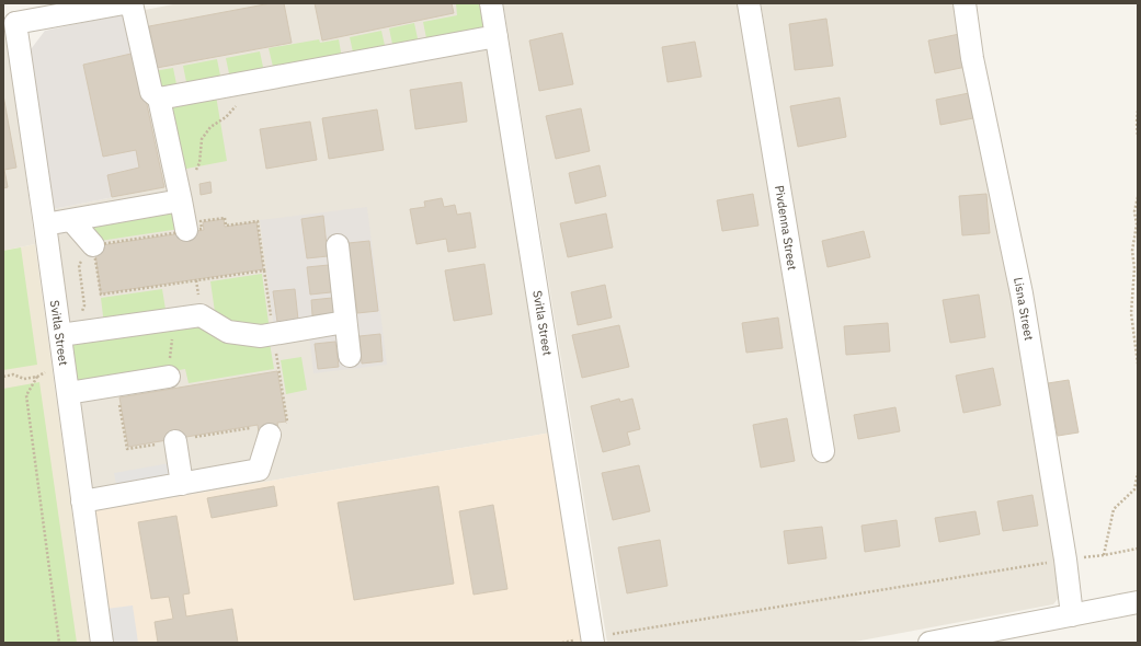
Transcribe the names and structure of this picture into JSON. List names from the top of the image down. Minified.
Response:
{"streets":{"street":["Pivdenna Street","Lisna Street","Svitla Street"]}}
